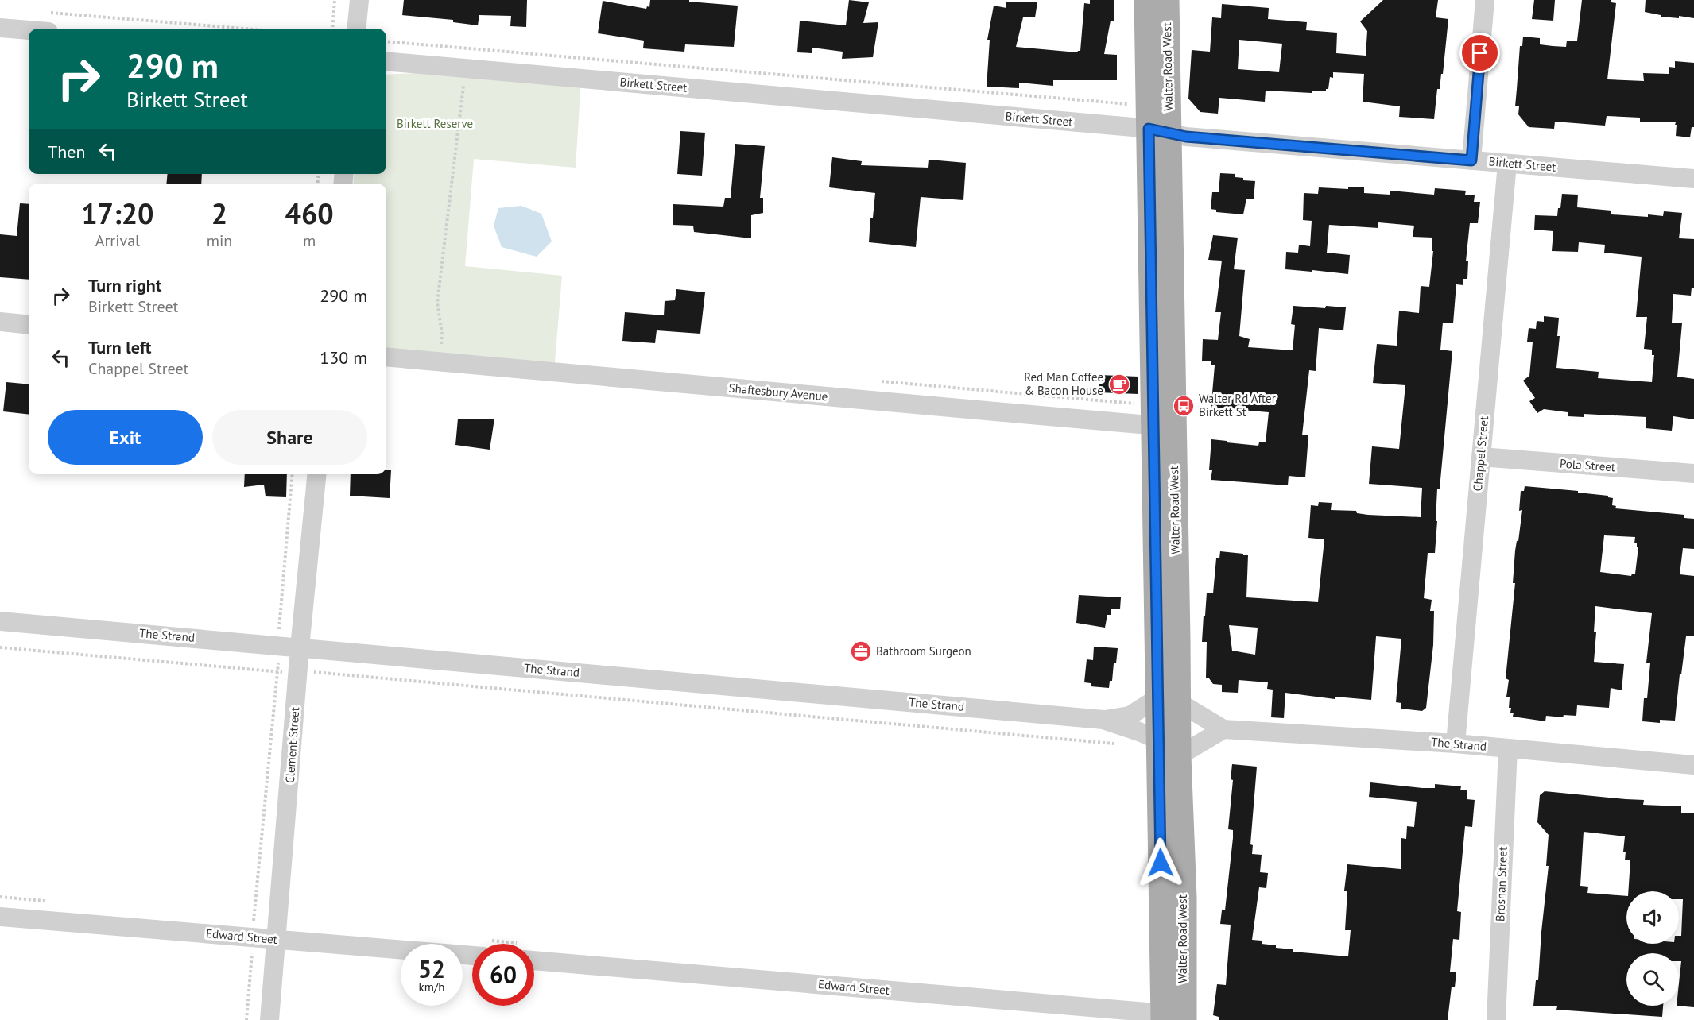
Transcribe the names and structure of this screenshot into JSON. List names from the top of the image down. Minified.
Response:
{"streets":{"main road":["Walter Road West"],"street":["Birkett Street","Shaftesbury Avenue","Chappel Street","Pola Street","The Strand","Clement Street","Brosnan Street","Edward Street"]},"crossings":[["Walter Road West","Birkett Street"],["Walter Road West","Shaftesbury Avenue"],["Walter Road West","The Strand"],["Walter Road West","Edward Street"],["Birkett Street","Chappel Street"],["Chappel Street","Pola Street"],["Chappel Street","The Strand"],["The Strand","Clement Street"],["The Strand","Brosnan Street"],["Clement Street","Edward Street"]],"parks":["Birkett Reserve"],"places":{"cafe":["Red Man Coffee & Bacon House"],"bus stop":["Walter Rd After Birkett St"],"office":["Bathroom Surgeon"]},"page":{"turn":["290 m","Birkett Street"],"then":"Then","eta":["17:20","Arrival","2","min","460","m"],"list":[{"name":"Turn right","note":"Birkett Street","value":"290 m"},{"name":"Turn left","note":"Chappel Street","value":"130 m"}],"buttons":["Exit","Share"],"speed":"52 km/h","limit":"60"}}
